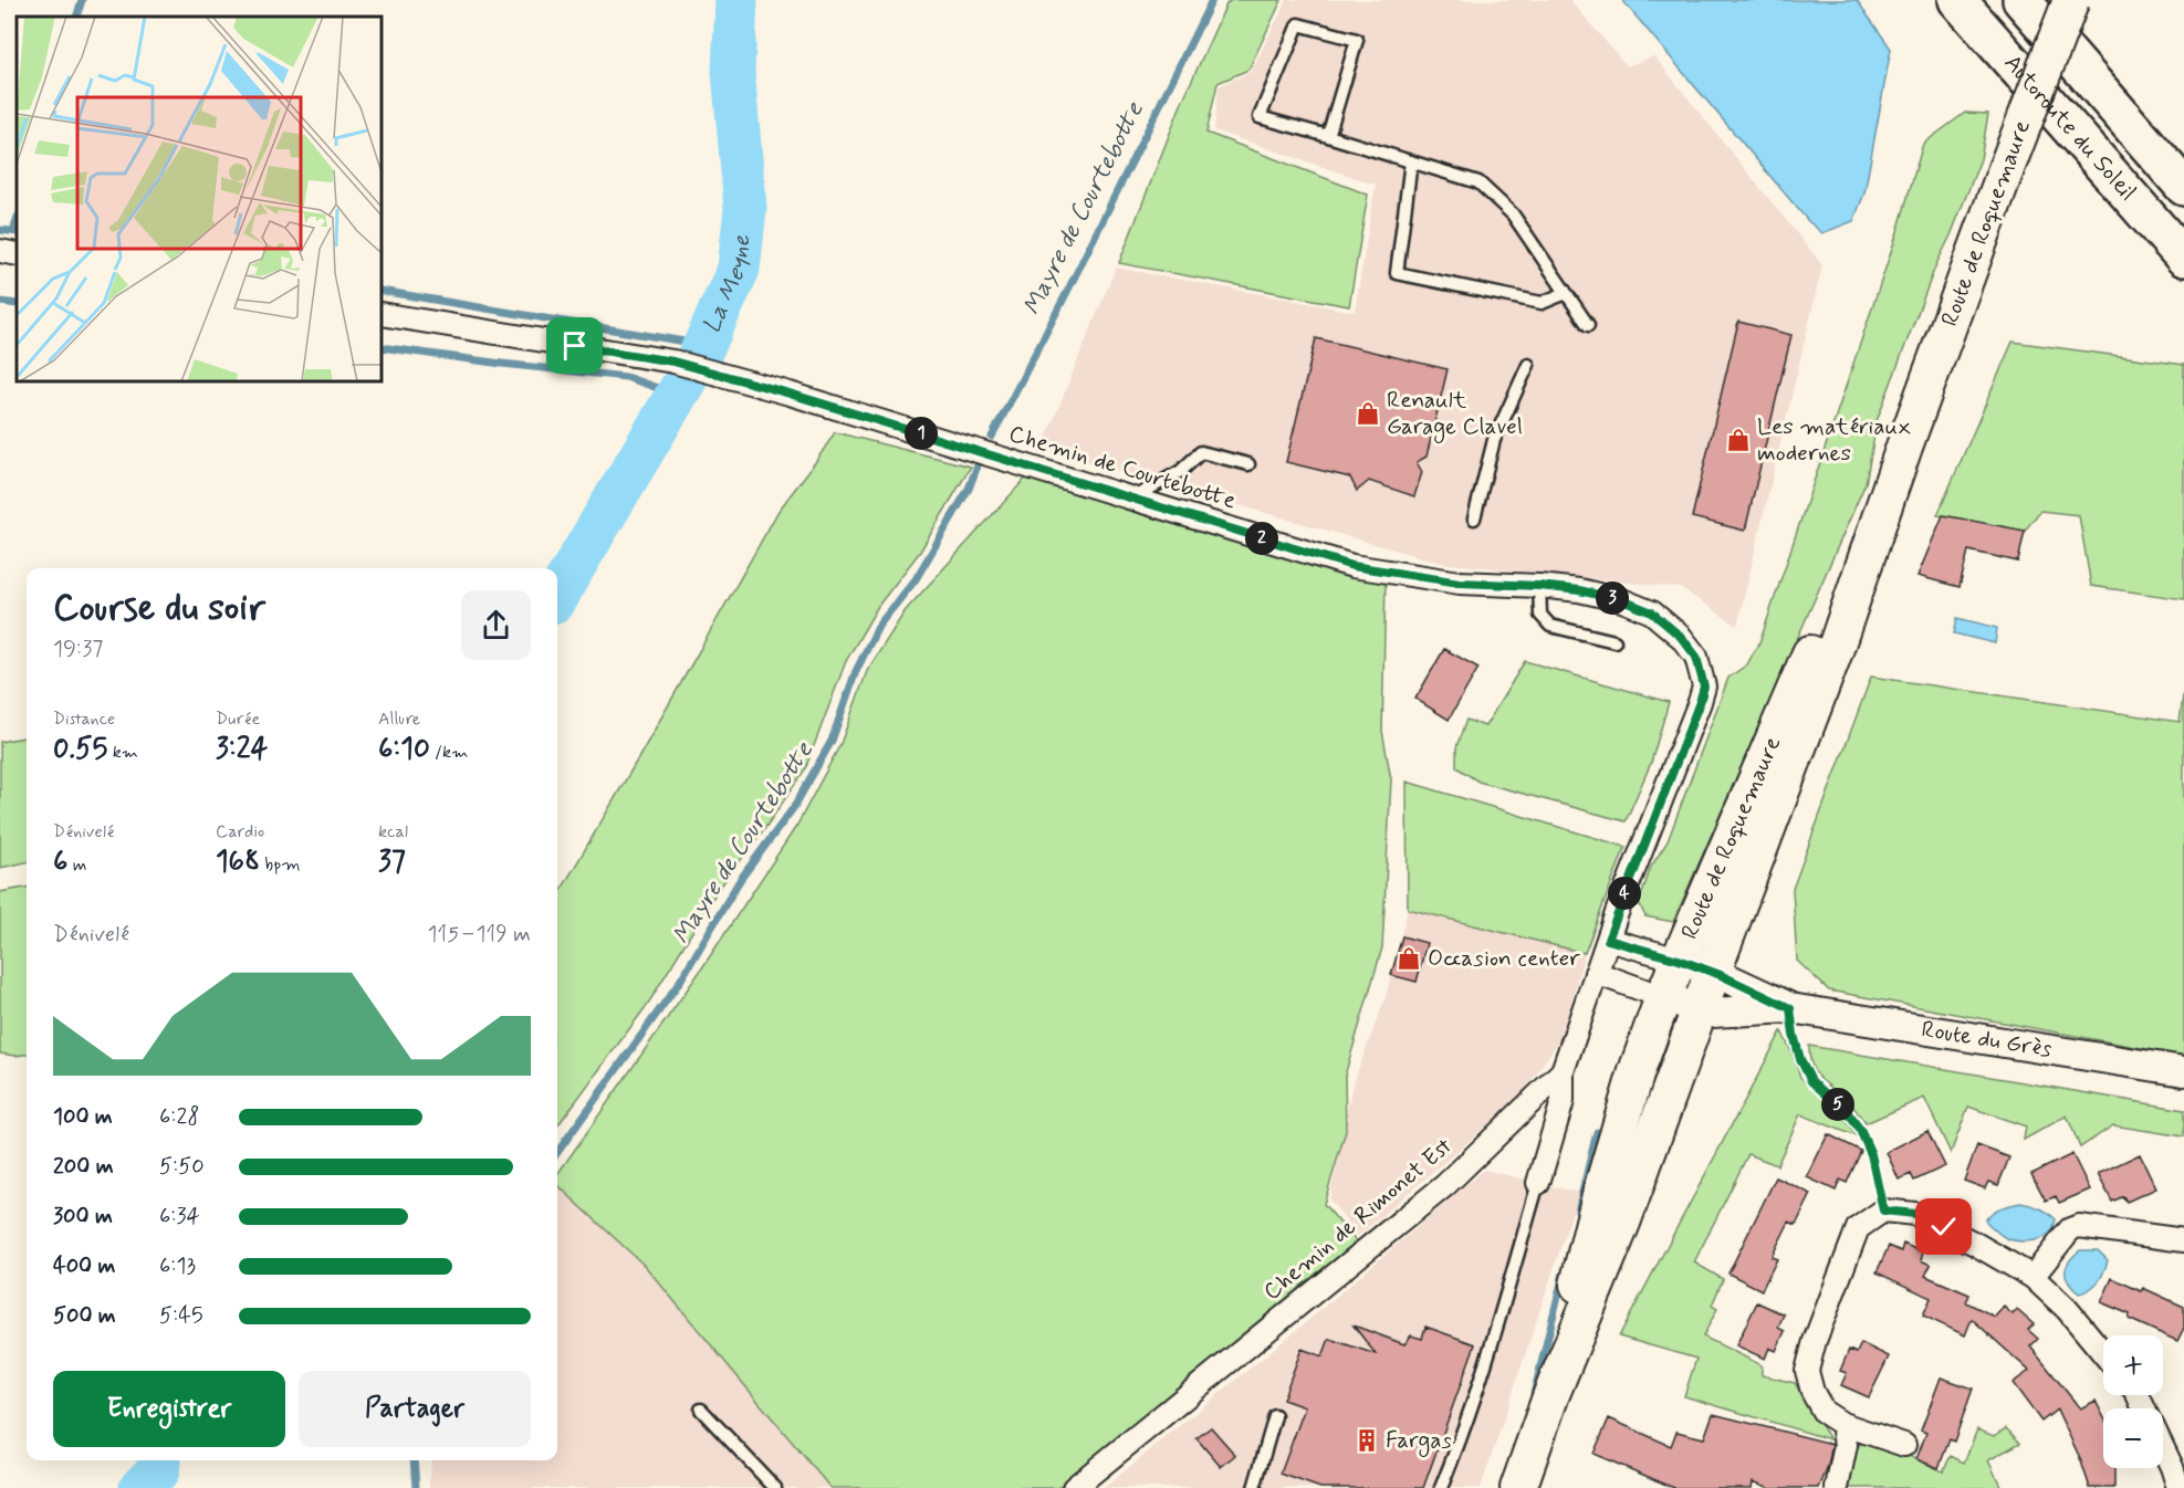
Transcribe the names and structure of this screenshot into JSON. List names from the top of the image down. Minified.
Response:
{"streets":{"highway":["Autoroute du Soleil"],"main road":["Route de Roquemaure"],"street":["Chemin de Courtebotte","Route du Grès","Chemin de Rimonet Est"]},"crossings":[["Chemin de Courtebotte","Chemin de Rimonet Est"]],"water":["Mayre de Courtebotte","La Meyne"],"places":{"shop":["Renault Garage Clavel","Les matériaux modernes","Occasion center"],"building":["Fargas"]},"page":{"pins":["1","2","3","4","5"],"heading":["Course du soir","19:37"],"stats":[["Distance","0.55 km"],["Durée","3:24"],["Allure","6:10 /km"],["Dénivelé","6 m"],["Cardio","168 bpm"],["kcal","37"]],"chart":["Dénivelé","115–119 m"],"list":[{"name":"100 m","note":"6:28"},{"name":"200 m","note":"5:50"},{"name":"300 m","note":"6:34"},{"name":"400 m","note":"6:13"},{"name":"500 m","note":"5:45"}],"map_buttons":["+","−"],"buttons":["Enregistrer","Partager"]}}
